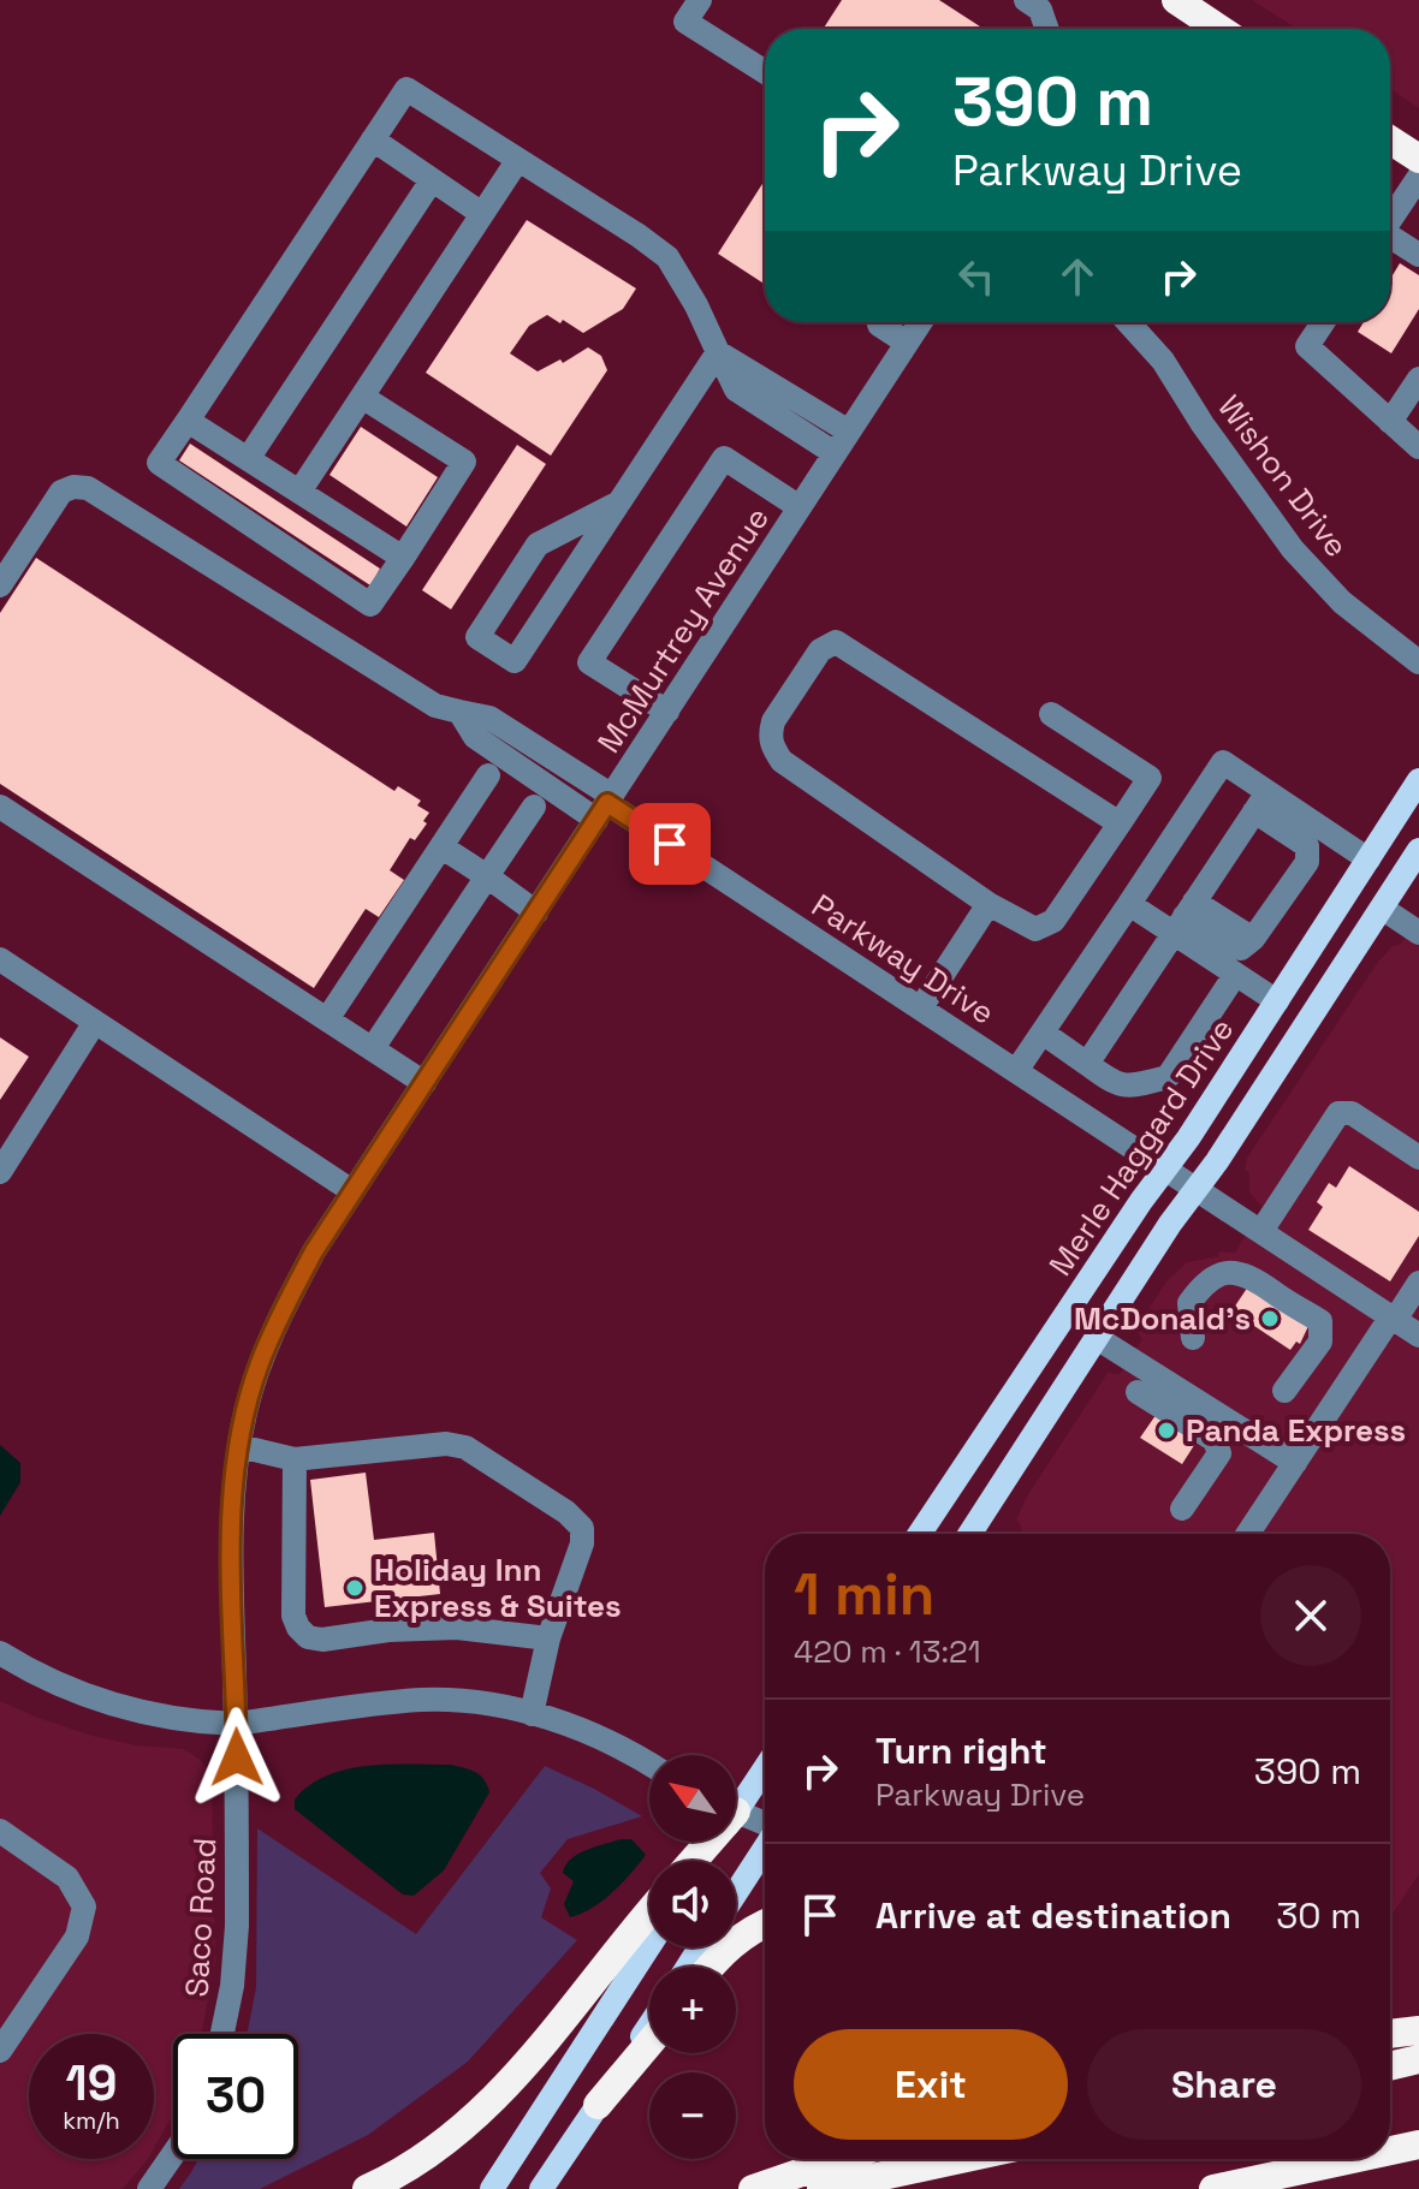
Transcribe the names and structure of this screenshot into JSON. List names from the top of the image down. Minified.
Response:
{"streets":{"main road":["Merle Haggard Drive"],"street":["Wishon Drive","McMurtrey Avenue","Parkway Drive","Saco Road"]},"crossings":[["McMurtrey Avenue","Parkway Drive"],["McMurtrey Avenue","Saco Road"],["Parkway Drive","Merle Haggard Drive"]],"places":["McDonald's","Panda Express","Holiday Inn Express & Suites"],"north":"top left","page":{"turn":["390 m","Parkway Drive"],"heading":["1 min","420 m · 13:21"],"list":[{"name":"Turn right","note":"Parkway Drive","value":"390 m"},{"name":"Arrive at destination","value":"30 m"}],"map_buttons":["+","−"],"buttons":["Exit","Share"],"speed":"19 km/h","limit":"30"}}
